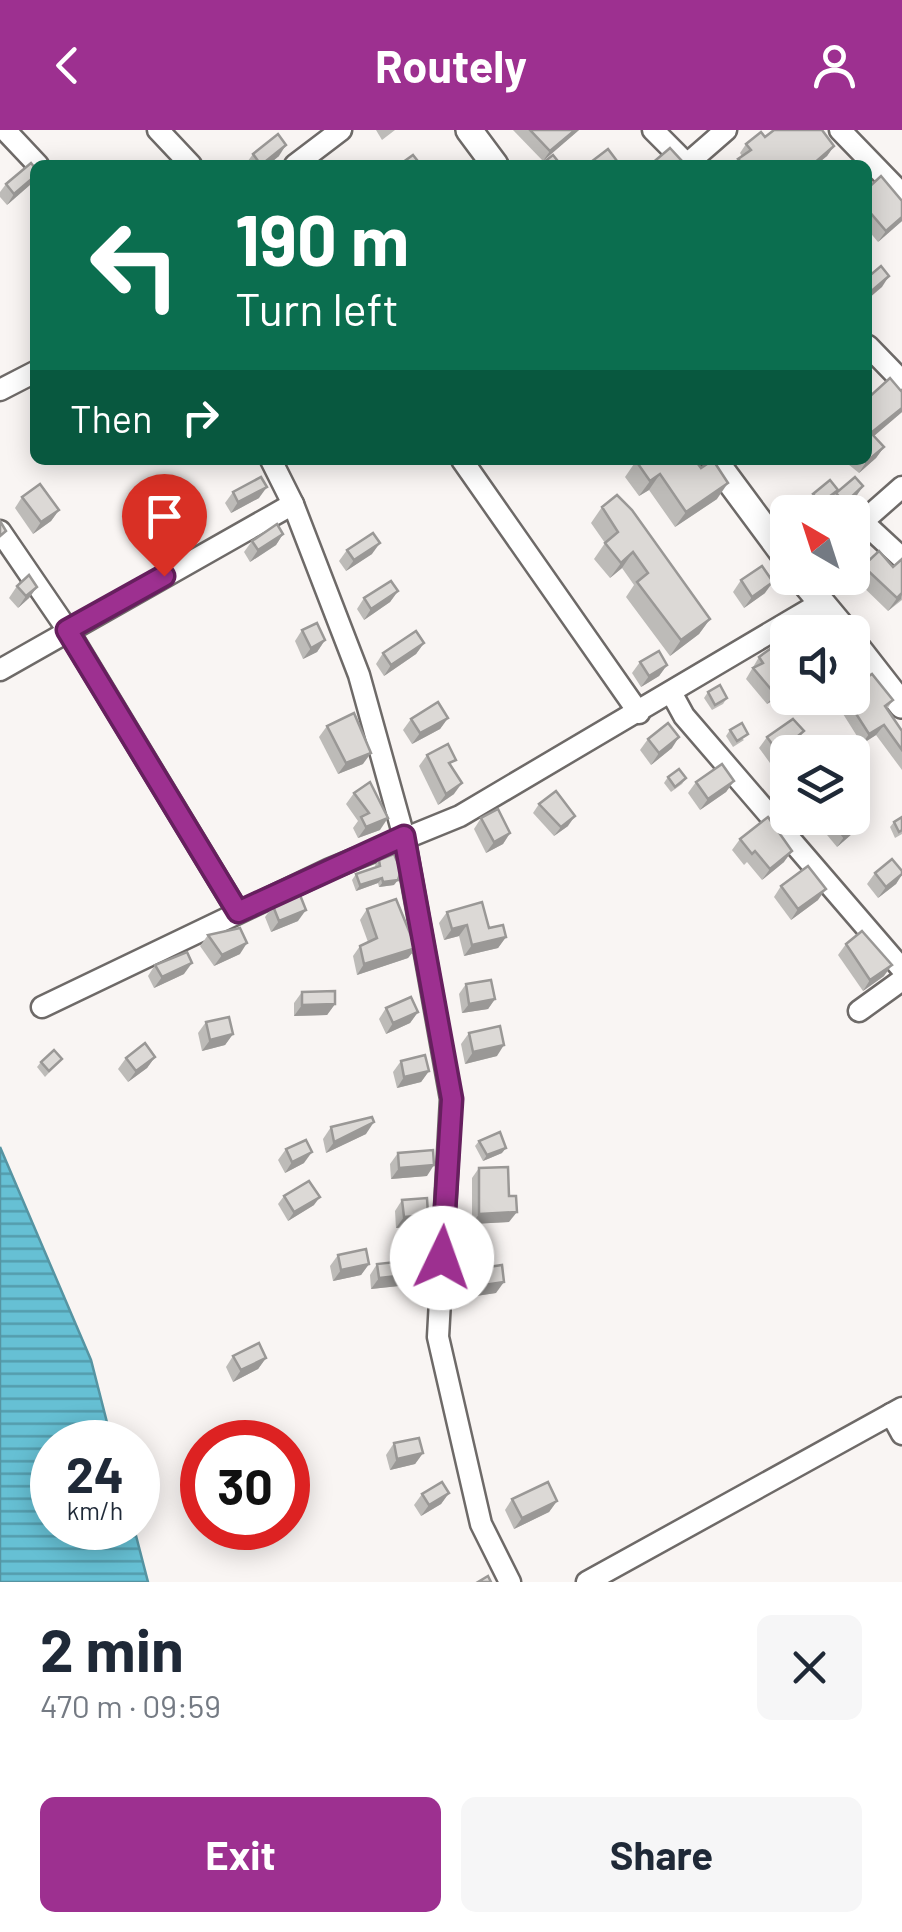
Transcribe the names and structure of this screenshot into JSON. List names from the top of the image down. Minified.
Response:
{"north":"top left","page":{"header":"Routely","turn":["190 m","Turn left"],"then":"Then","speed":"24 km/h","limit":"30","heading":["2 min","470 m · 09:59"],"buttons":["Exit","Share"]}}
